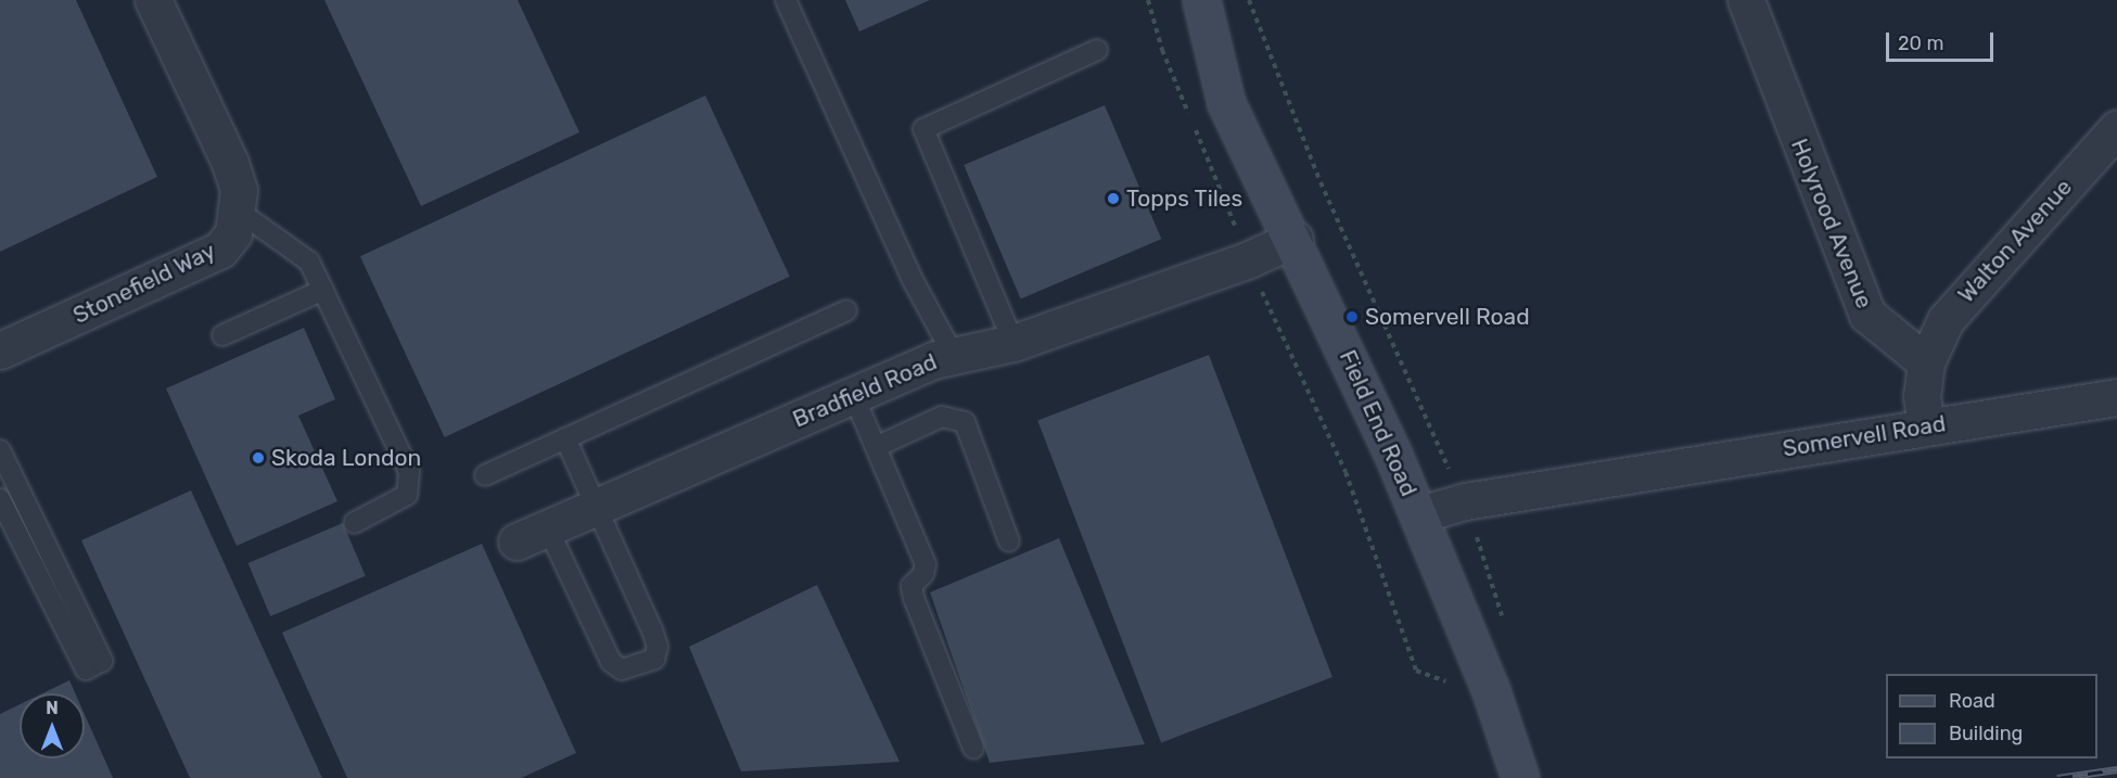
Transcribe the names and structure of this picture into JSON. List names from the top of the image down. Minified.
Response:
{"streets":{"street":["Holyrood Avenue","Walton Avenue","Stonefield Way","Bradfield Road","Field End Road","Somervell Road"]},"crossings":[["Holyrood Avenue","Walton Avenue"],["Bradfield Road","Field End Road"],["Field End Road","Somervell Road"]],"places":["Topps Tiles","Somervell Road","Skoda London"],"legend":["Road","Building"],"scale_bar":"20 m","north":"top"}
